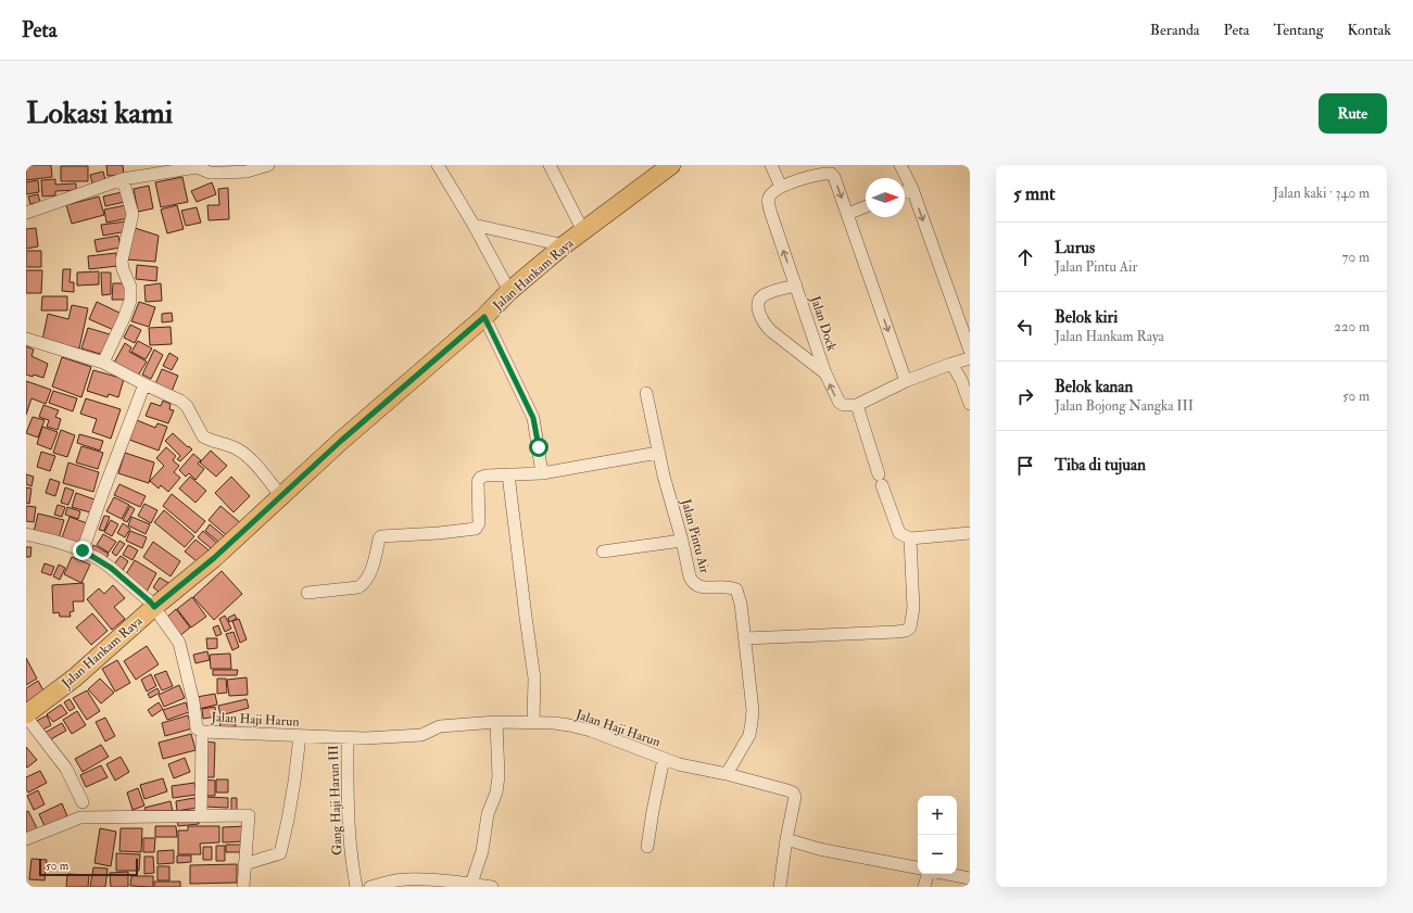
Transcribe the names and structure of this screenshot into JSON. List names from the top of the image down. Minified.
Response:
{"streets":{"main road":["Jalan Hankam Raya"],"street":["Jalan Dock","Jalan Pintu Air","Jalan Haji Harun","Gang Haji Harun III"]},"crossings":[["Jalan Hankam Raya","Jalan Haji Harun"],["Jalan Pintu Air","Jalan Haji Harun"],["Jalan Haji Harun","Gang Haji Harun III"]],"scale_bar":"50 m","north":"right","page":{"header":"Peta","nav":["Beranda","Peta","Tentang","Kontak"],"buttons":"Rute","title":"Lokasi kami","heading":["5 mnt","Jalan kaki · 340 m"],"list":[["Lurus","Jalan Pintu Air","70 m"],["Belok kiri","Jalan Hankam Raya","220 m"],["Belok kanan","Jalan Bojong Nangka III","50 m"],"Tiba di tujuan"],"map_buttons":["+","−"],"scale":"50 m"}}
